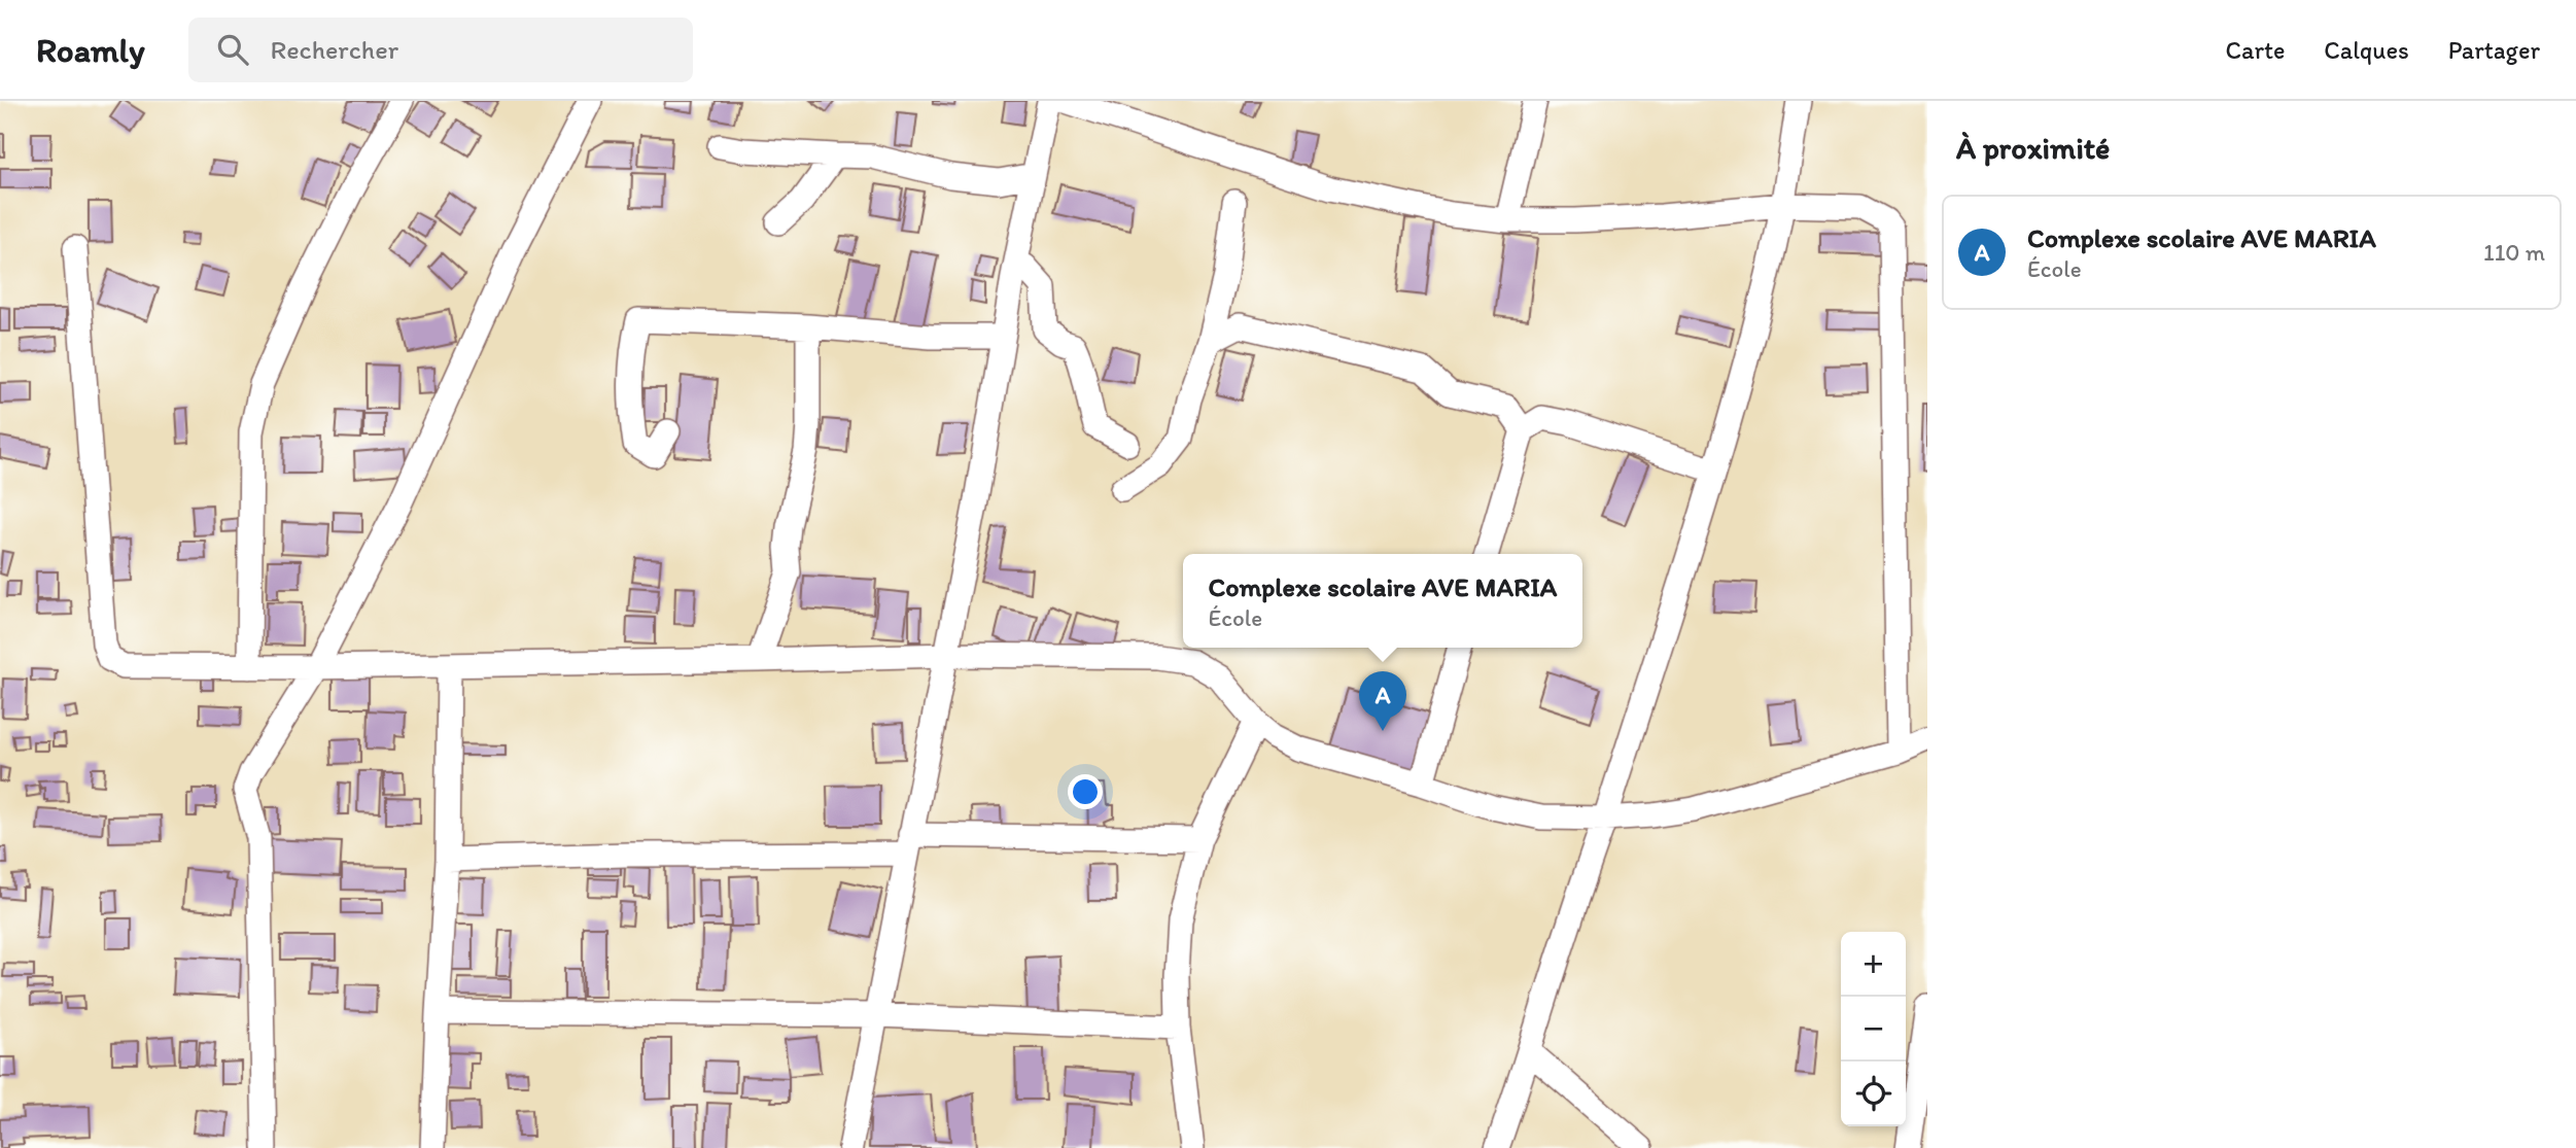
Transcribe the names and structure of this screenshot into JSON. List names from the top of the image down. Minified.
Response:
{"page":{"header":"Roamly","search":"Rechercher","nav":["Carte","Calques","Partager"],"heading":"À proximité","list":[{"mark":"A","name":"Complexe scolaire AVE MARIA","note":"École","value":"110 m"}],"popup":["Complexe scolaire AVE MARIA","École"],"pins":"A","map_buttons":["+","−"]}}
